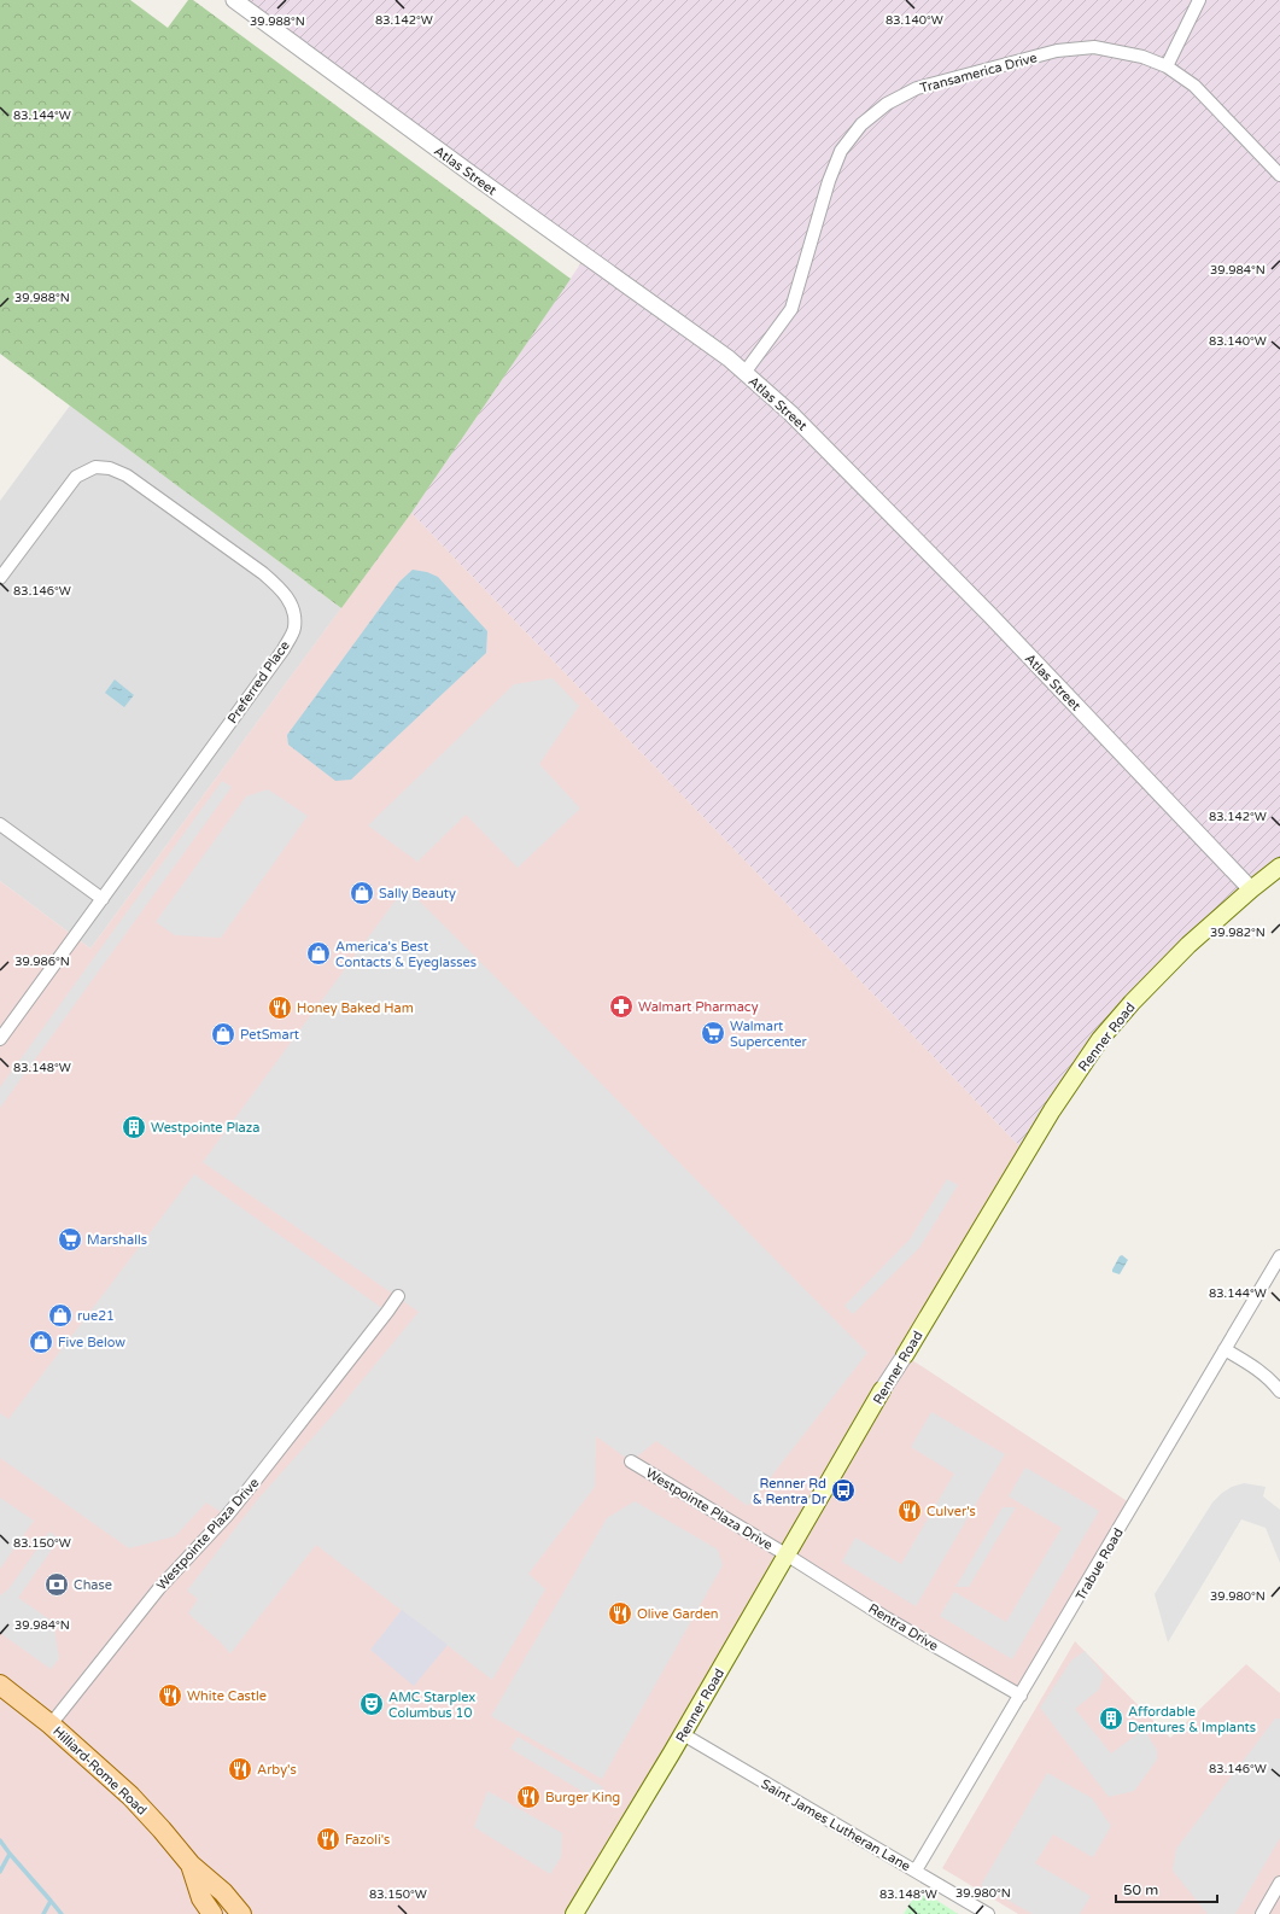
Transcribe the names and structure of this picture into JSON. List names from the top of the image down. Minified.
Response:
{"streets":{"main road":["Renner Road","Hilliard-Rome Road"],"street":["Transamerica Drive","Atlas Street","Preferred Place","Westpointe Plaza Drive","Trabue Road","Rentra Drive","Saint James Lutheran Lane"]},"crossings":[["Transamerica Drive","Atlas Street"],["Atlas Street","Renner Road"],["Renner Road","Westpointe Plaza Drive"],["Renner Road","Rentra Drive"],["Renner Road","Saint James Lutheran Lane"],["Westpointe Plaza Drive","Rentra Drive"],["Westpointe Plaza Drive","Hilliard-Rome Road"],["Trabue Road","Rentra Drive"],["Trabue Road","Saint James Lutheran Lane"]],"places":{"shop":["Sally Beauty","America's Best Contacts & Eyeglasses","PetSmart","rue21","Five Below"],"pharmacy":["Walmart Pharmacy"],"restaurant":["Honey Baked Ham","Culver's","Olive Garden","White Castle","Arby's","Burger King","Fazoli's"],"supermarket":["Walmart Supercenter","Marshalls"],"building":["Westpointe Plaza","Affordable Dentures & Implants"],"bus stop":["Renner Rd & Rentra Dr"],"bank":["Chase"],"theatre":["AMC Starplex Columbus 10"]},"scale_bar":"50 m","coordinates":["83.142°W","83.140°W","39.988°N","83.144°W","39.984°N","83.146°W","39.982°N","39.986°N","83.148°W","83.150°W","39.980°N"]}
